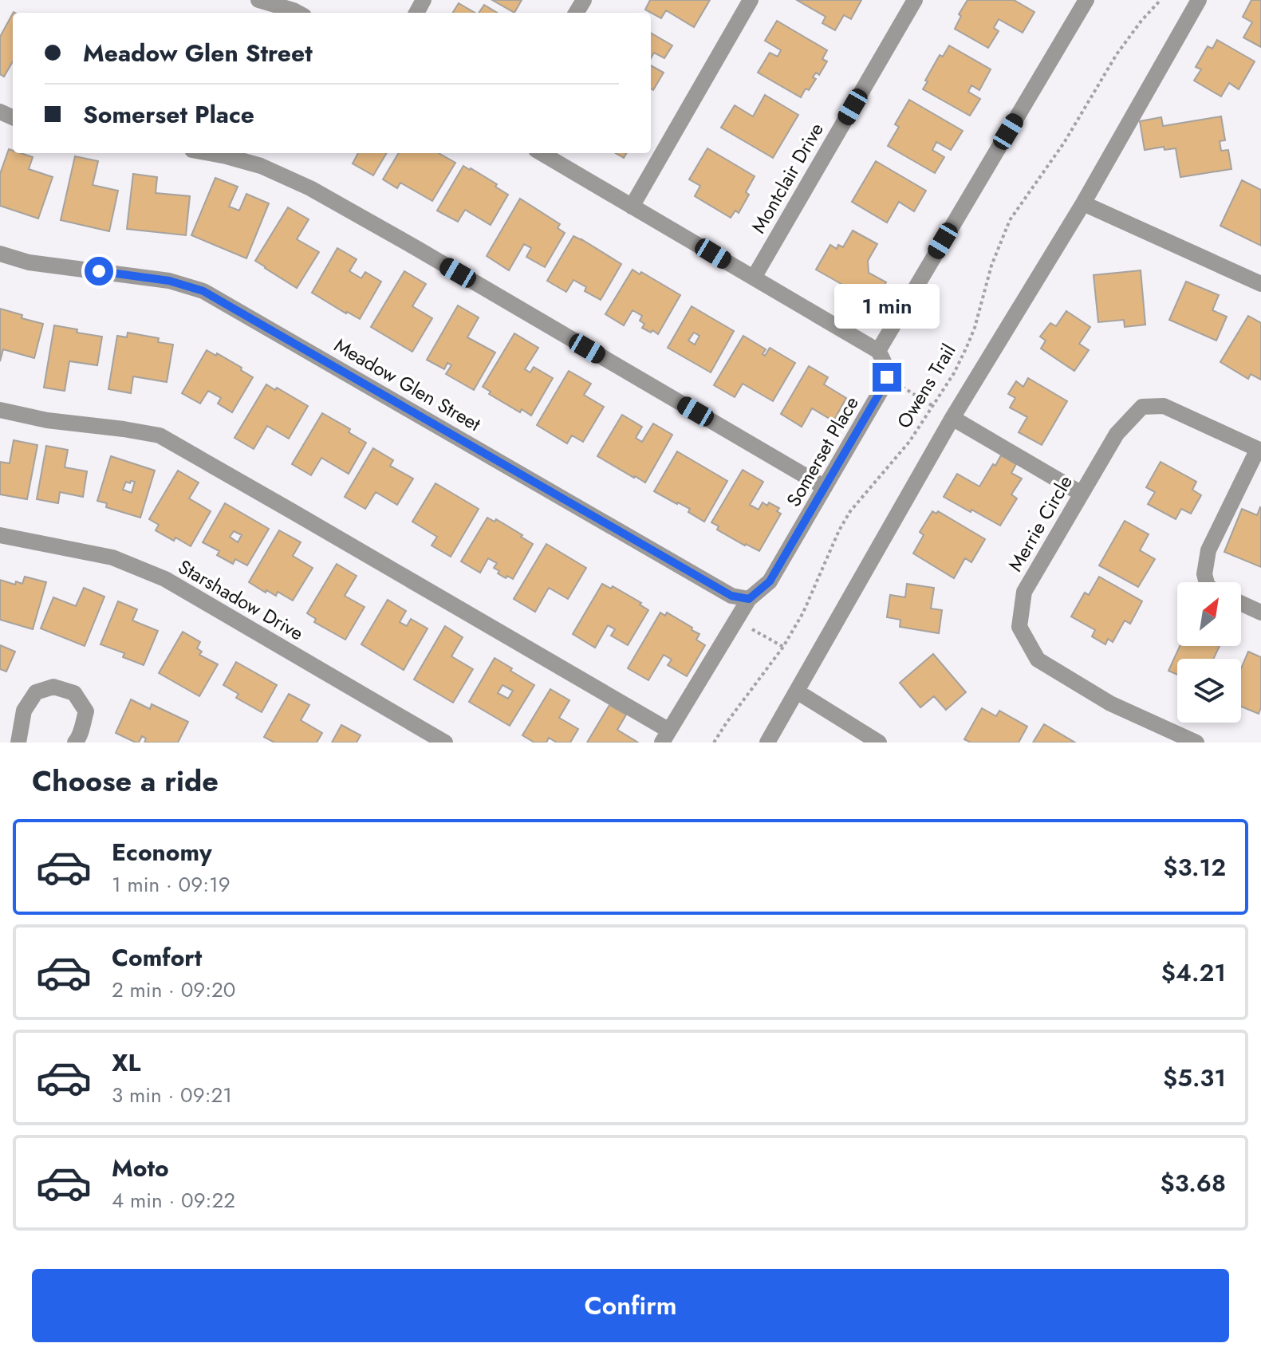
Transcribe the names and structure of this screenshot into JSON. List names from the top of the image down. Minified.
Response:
{"streets":{"street":["Montclair Drive","Meadow Glen Street","Somerset Place","Merrie Circle","Starshadow Drive"],"path":["Owens Trail"]},"crossings":[["Meadow Glen Street","Somerset Place"]],"north":"top right","page":{"banner":["Meadow Glen Street","Somerset Place"],"bubble":"1 min","heading":"Choose a ride","list":[{"name":"Economy","note":"1 min · 09:19","value":"$3.12"},{"name":"Comfort","note":"2 min · 09:20","value":"$4.21"},{"name":"XL","note":"3 min · 09:21","value":"$5.31"},{"name":"Moto","note":"4 min · 09:22","value":"$3.68"}],"buttons":"Confirm"}}
